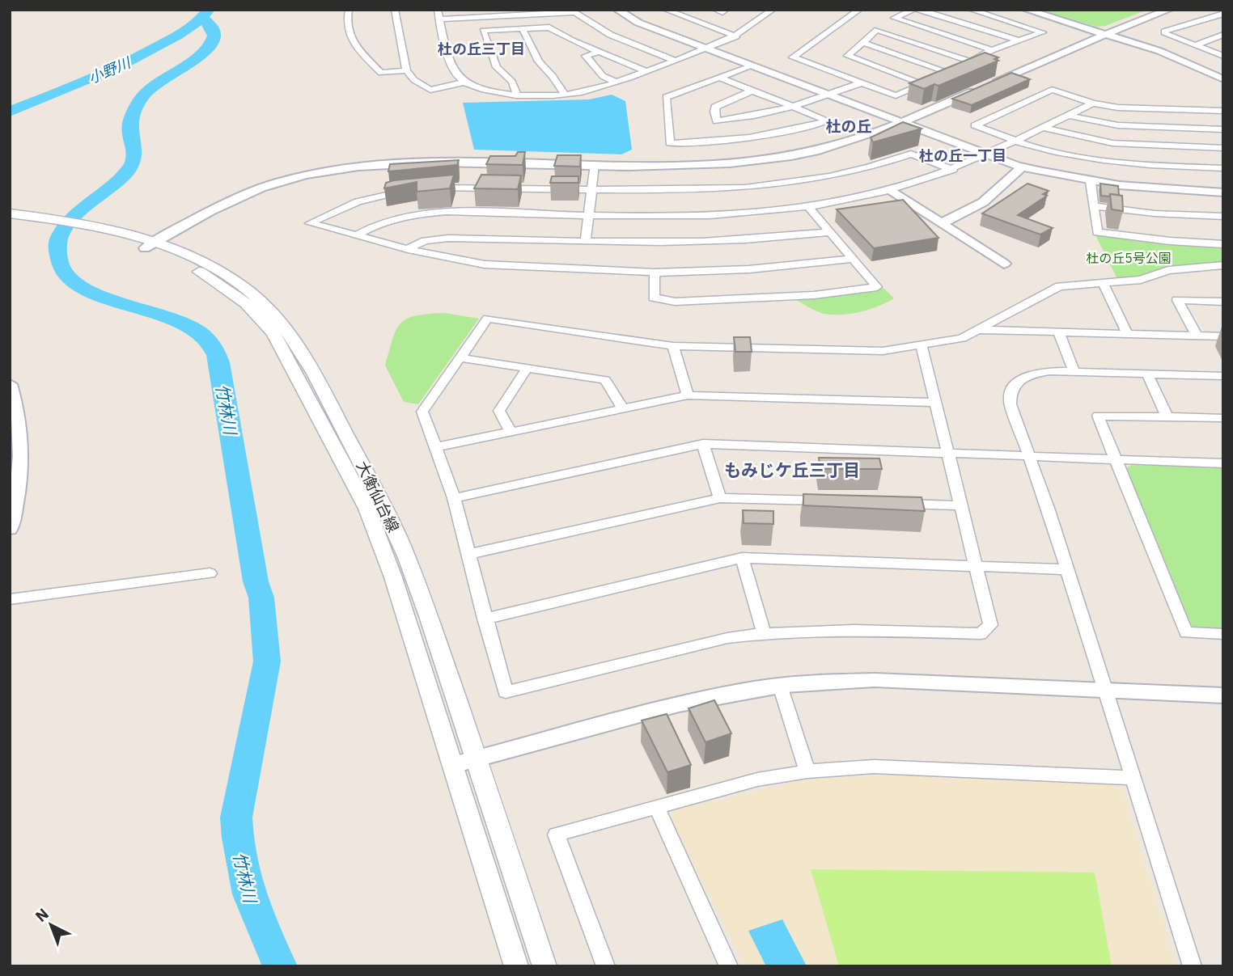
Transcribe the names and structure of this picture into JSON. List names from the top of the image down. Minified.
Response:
{"streets":{"main road":["大衡仙台線"]},"districts":["杜の丘三丁目","杜の丘","杜の丘一丁目","もみじケ丘三丁目"],"water":["小野川","竹林川"],"parks":["杜の丘5号公園"],"north":"top left"}
